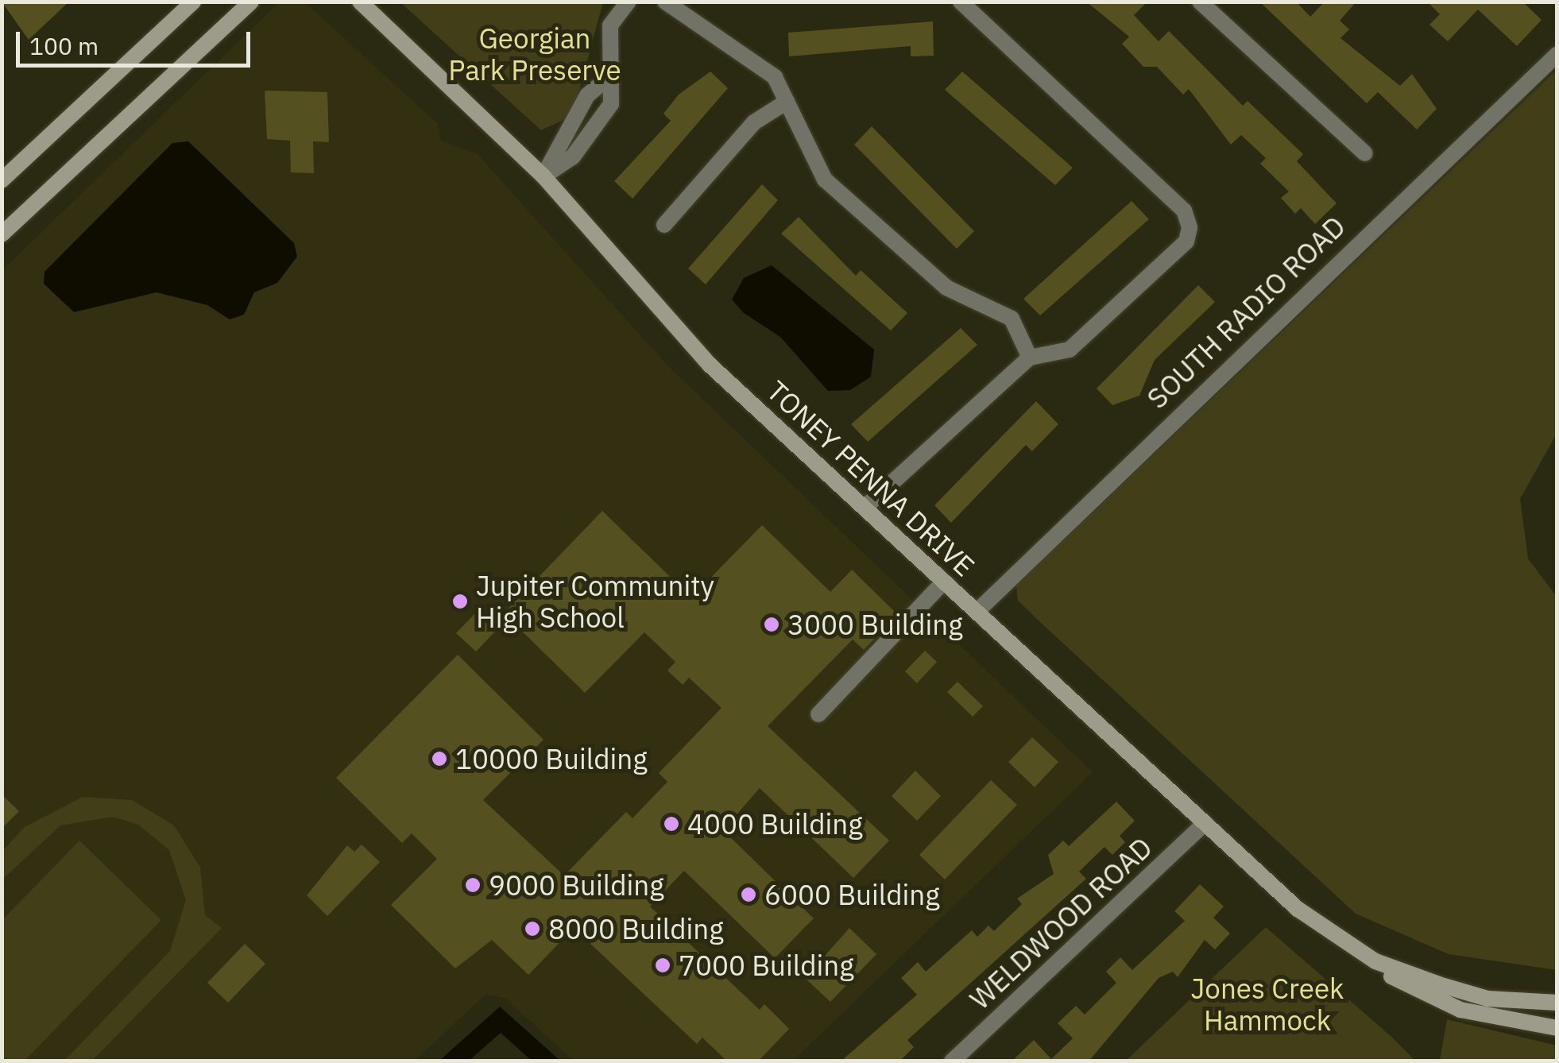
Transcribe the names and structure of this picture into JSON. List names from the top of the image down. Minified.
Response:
{"streets":{"street":["SOUTH RADIO ROAD","TONEY PENNA DRIVE","WELDWOOD ROAD"]},"crossings":[["SOUTH RADIO ROAD","TONEY PENNA DRIVE"],["TONEY PENNA DRIVE","WELDWOOD ROAD"]],"parks":["Georgian Park Preserve","Jones Creek Hammock"],"places":["Jupiter Community High School","3000 Building","10000 Building","4000 Building","9000 Building","6000 Building","8000 Building","7000 Building"],"scale_bar":"100 m"}
